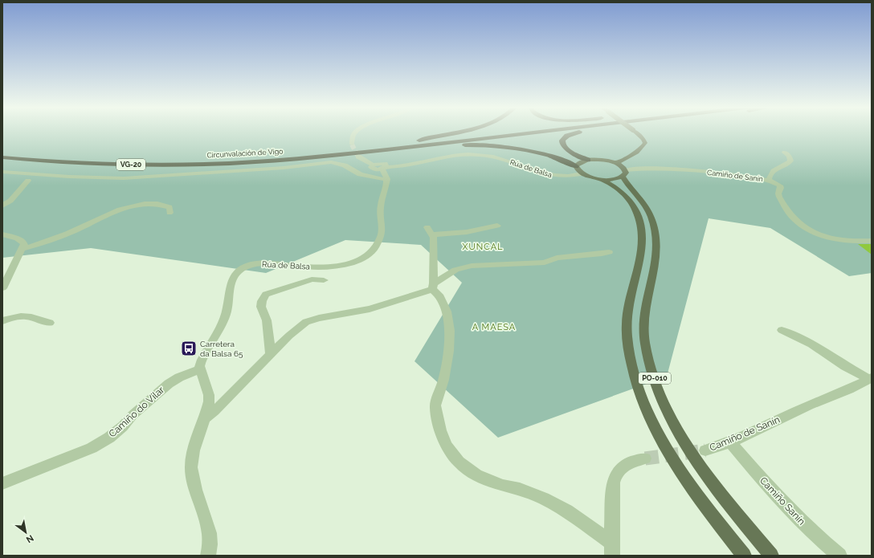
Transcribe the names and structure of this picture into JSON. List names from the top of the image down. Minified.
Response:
{"streets":{"highway":["Circunvalación de Vigo","VG-20"],"main road":["PO-010"],"street":["Rúa de Balsa","Camiño de Sanín","Camiño do Vilar","Camiño Sanín"]},"crossings":[["Rúa de Balsa","Camiño do Vilar"],["Camiño de Sanín","PO-010"],["Camiño de Sanín","Camiño Sanín"]],"districts":["XUNCAL","A MAESA"],"places":{"bus stop":["Carretera da Balsa 65"]},"north":"bottom right"}
